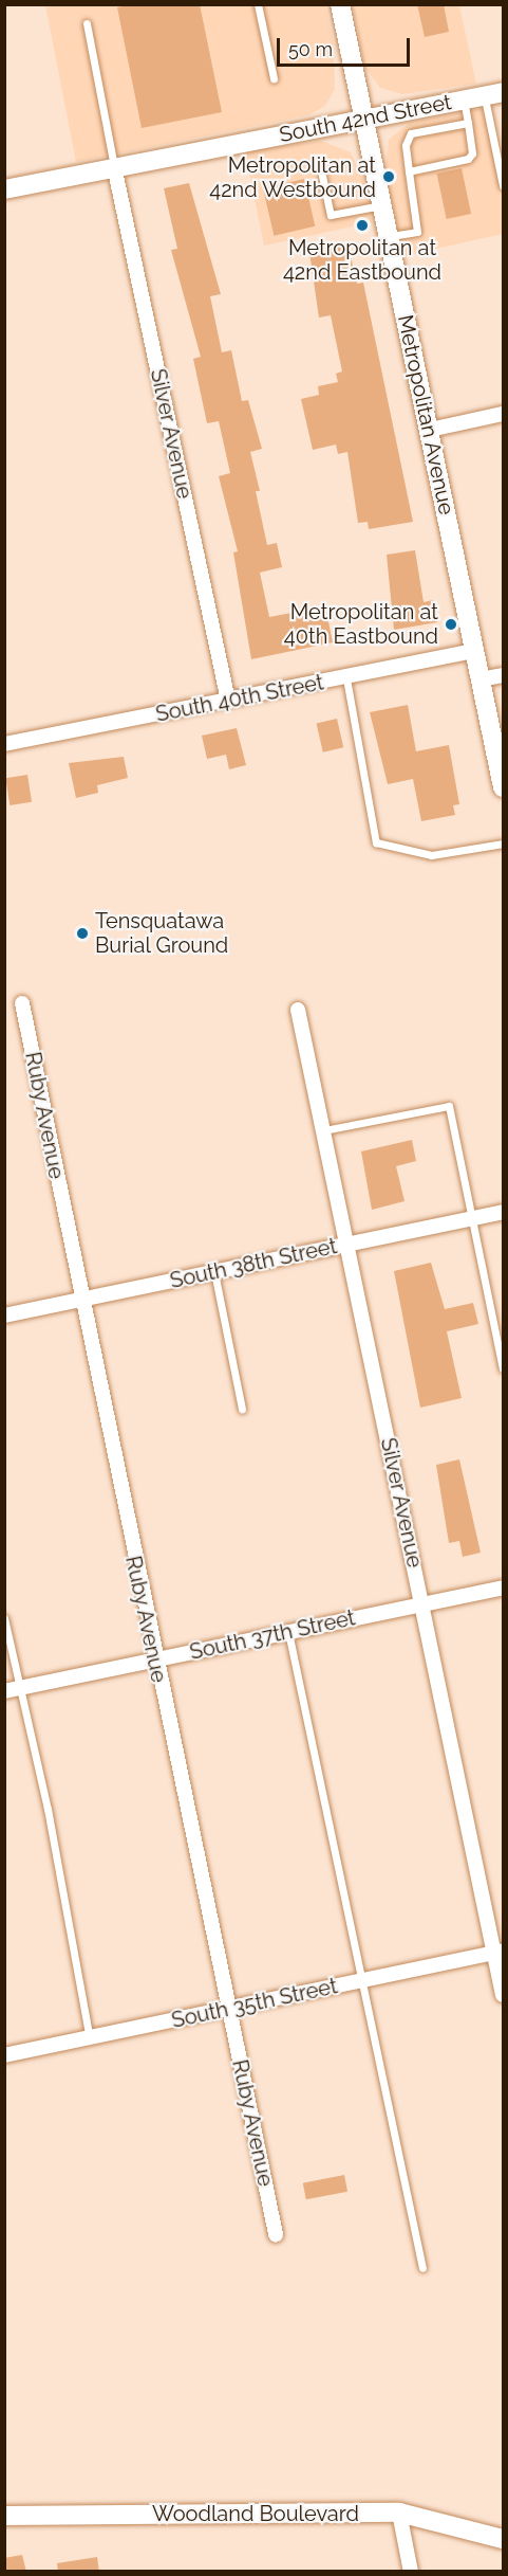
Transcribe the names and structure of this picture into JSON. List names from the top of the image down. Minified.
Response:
{"streets":{"street":["South 42nd Street","Metropolitan Avenue","Silver Avenue","South 40th Street","Ruby Avenue","South 38th Street","South 37th Street","South 35th Street","Woodland Boulevard"]},"crossings":[["South 42nd Street","Metropolitan Avenue"],["South 42nd Street","Silver Avenue"],["Metropolitan Avenue","South 40th Street"],["Silver Avenue","South 40th Street"],["Silver Avenue","South 38th Street"],["Silver Avenue","South 37th Street"],["Silver Avenue","South 35th Street"],["Ruby Avenue","South 38th Street"],["Ruby Avenue","South 37th Street"],["Ruby Avenue","South 35th Street"]],"places":["Metropolitan at 42nd Westbound","Metropolitan at 42nd Eastbound","Metropolitan at 40th Eastbound","Tensquatawa Burial Ground"],"scale_bar":"50 m"}
